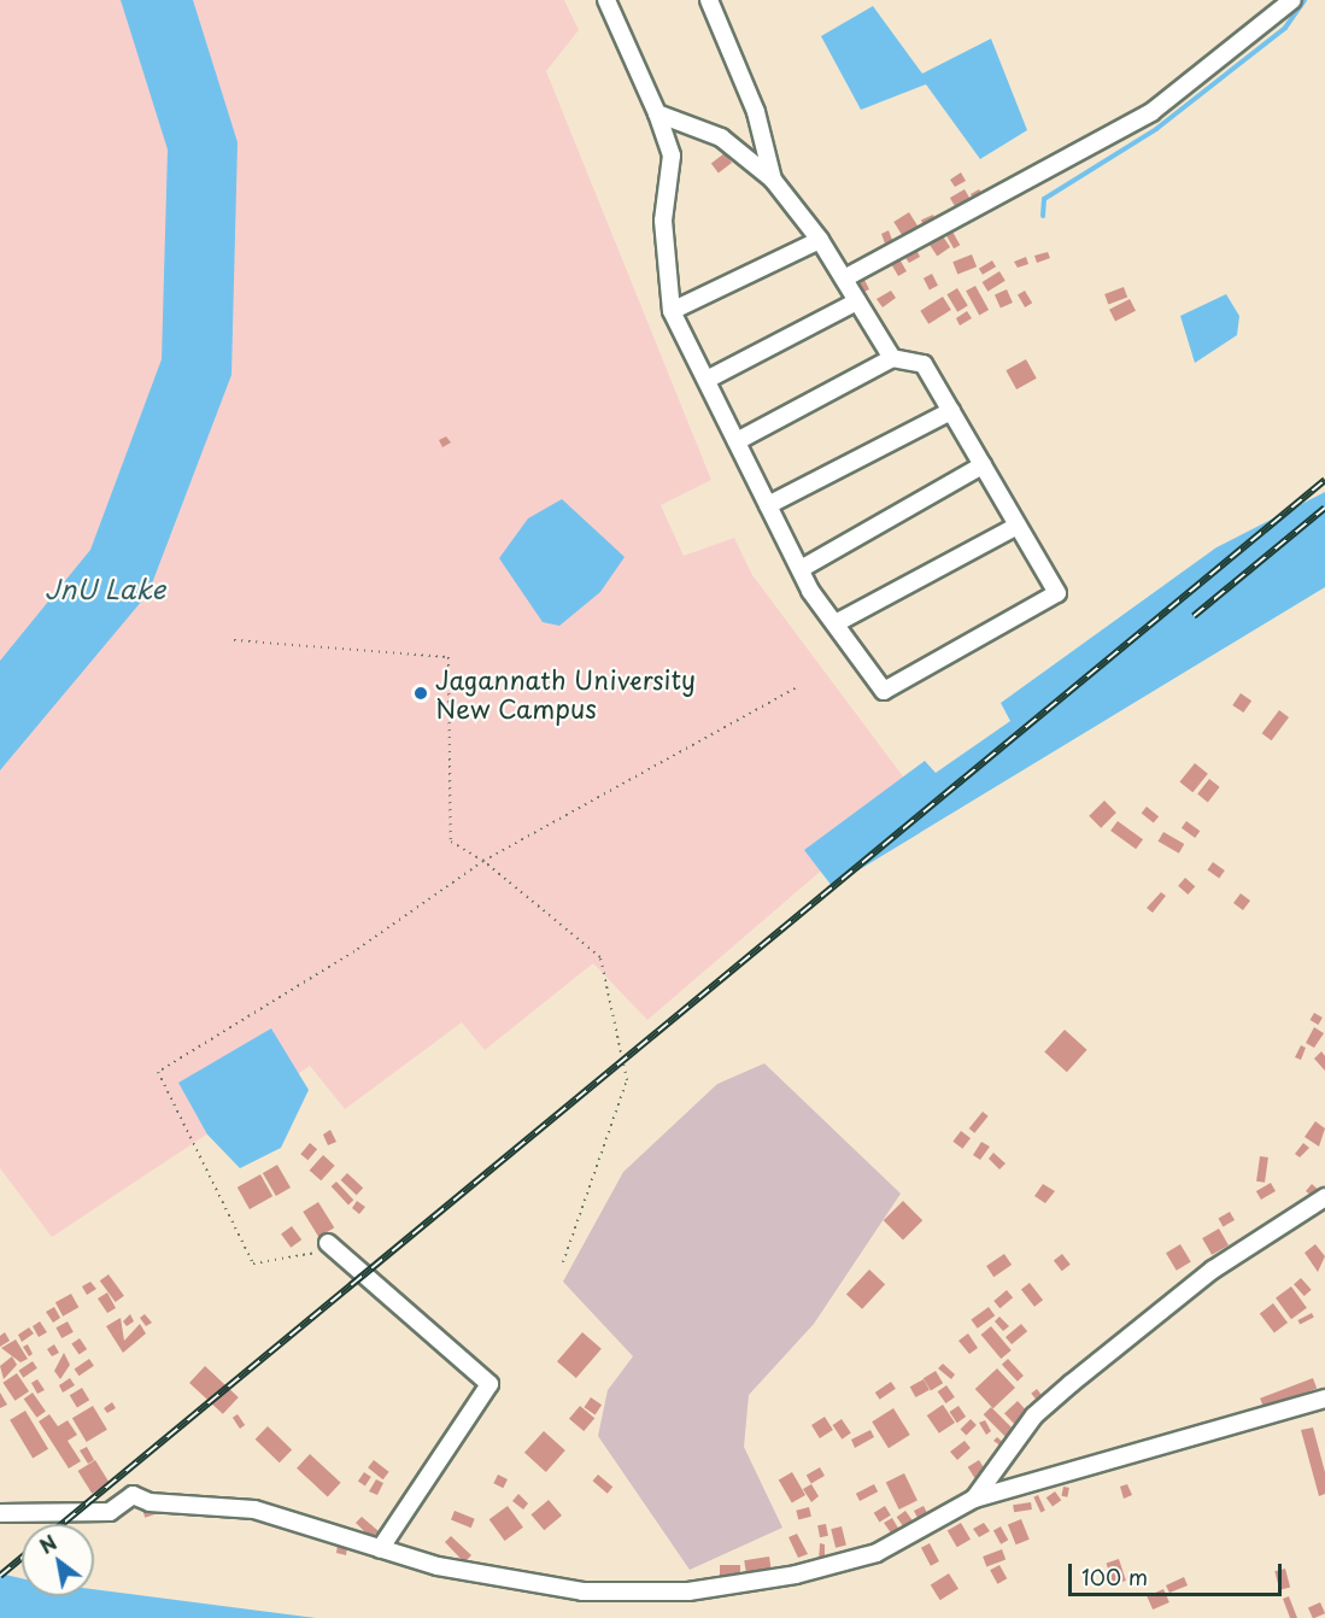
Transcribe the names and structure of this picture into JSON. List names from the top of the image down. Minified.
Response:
{"water":["JnU Lake"],"places":["Jagannath University New Campus"],"scale_bar":"100 m","north":"top left"}
